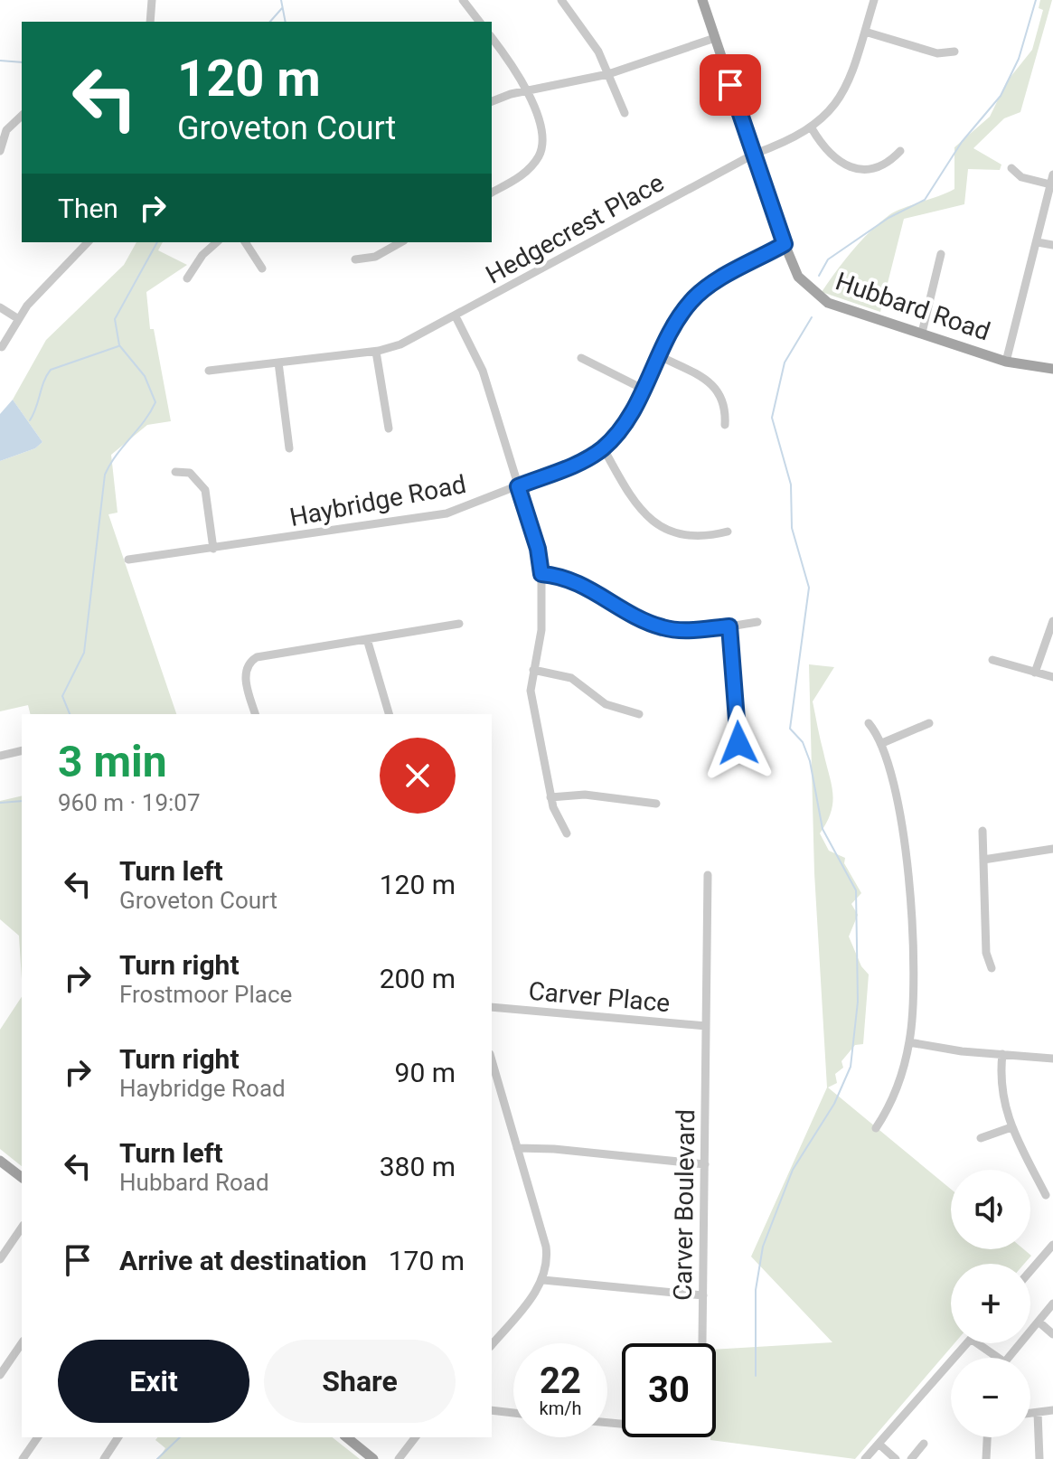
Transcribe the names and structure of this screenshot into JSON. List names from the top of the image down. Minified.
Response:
{"streets":{"main road":["Hubbard Road"],"street":["Hedgecrest Place","Haybridge Road","Carver Place","Carver Boulevard"]},"crossings":[["Hedgecrest Place","Hubbard Road"],["Hubbard Road","Haybridge Road"],["Carver Place","Carver Boulevard"]],"page":{"turn":["120 m","Groveton Court"],"then":"Then","heading":["3 min","960 m · 19:07"],"list":[{"name":"Turn left","note":"Groveton Court","value":"120 m"},{"name":"Turn right","note":"Frostmoor Place","value":"200 m"},{"name":"Turn right","note":"Haybridge Road","value":"90 m"},{"name":"Turn left","note":"Hubbard Road","value":"380 m"},{"name":"Arrive at destination","value":"170 m"}],"map_buttons":["+","−"],"buttons":["Exit","Share"],"speed":"22 km/h","limit":"30"}}
